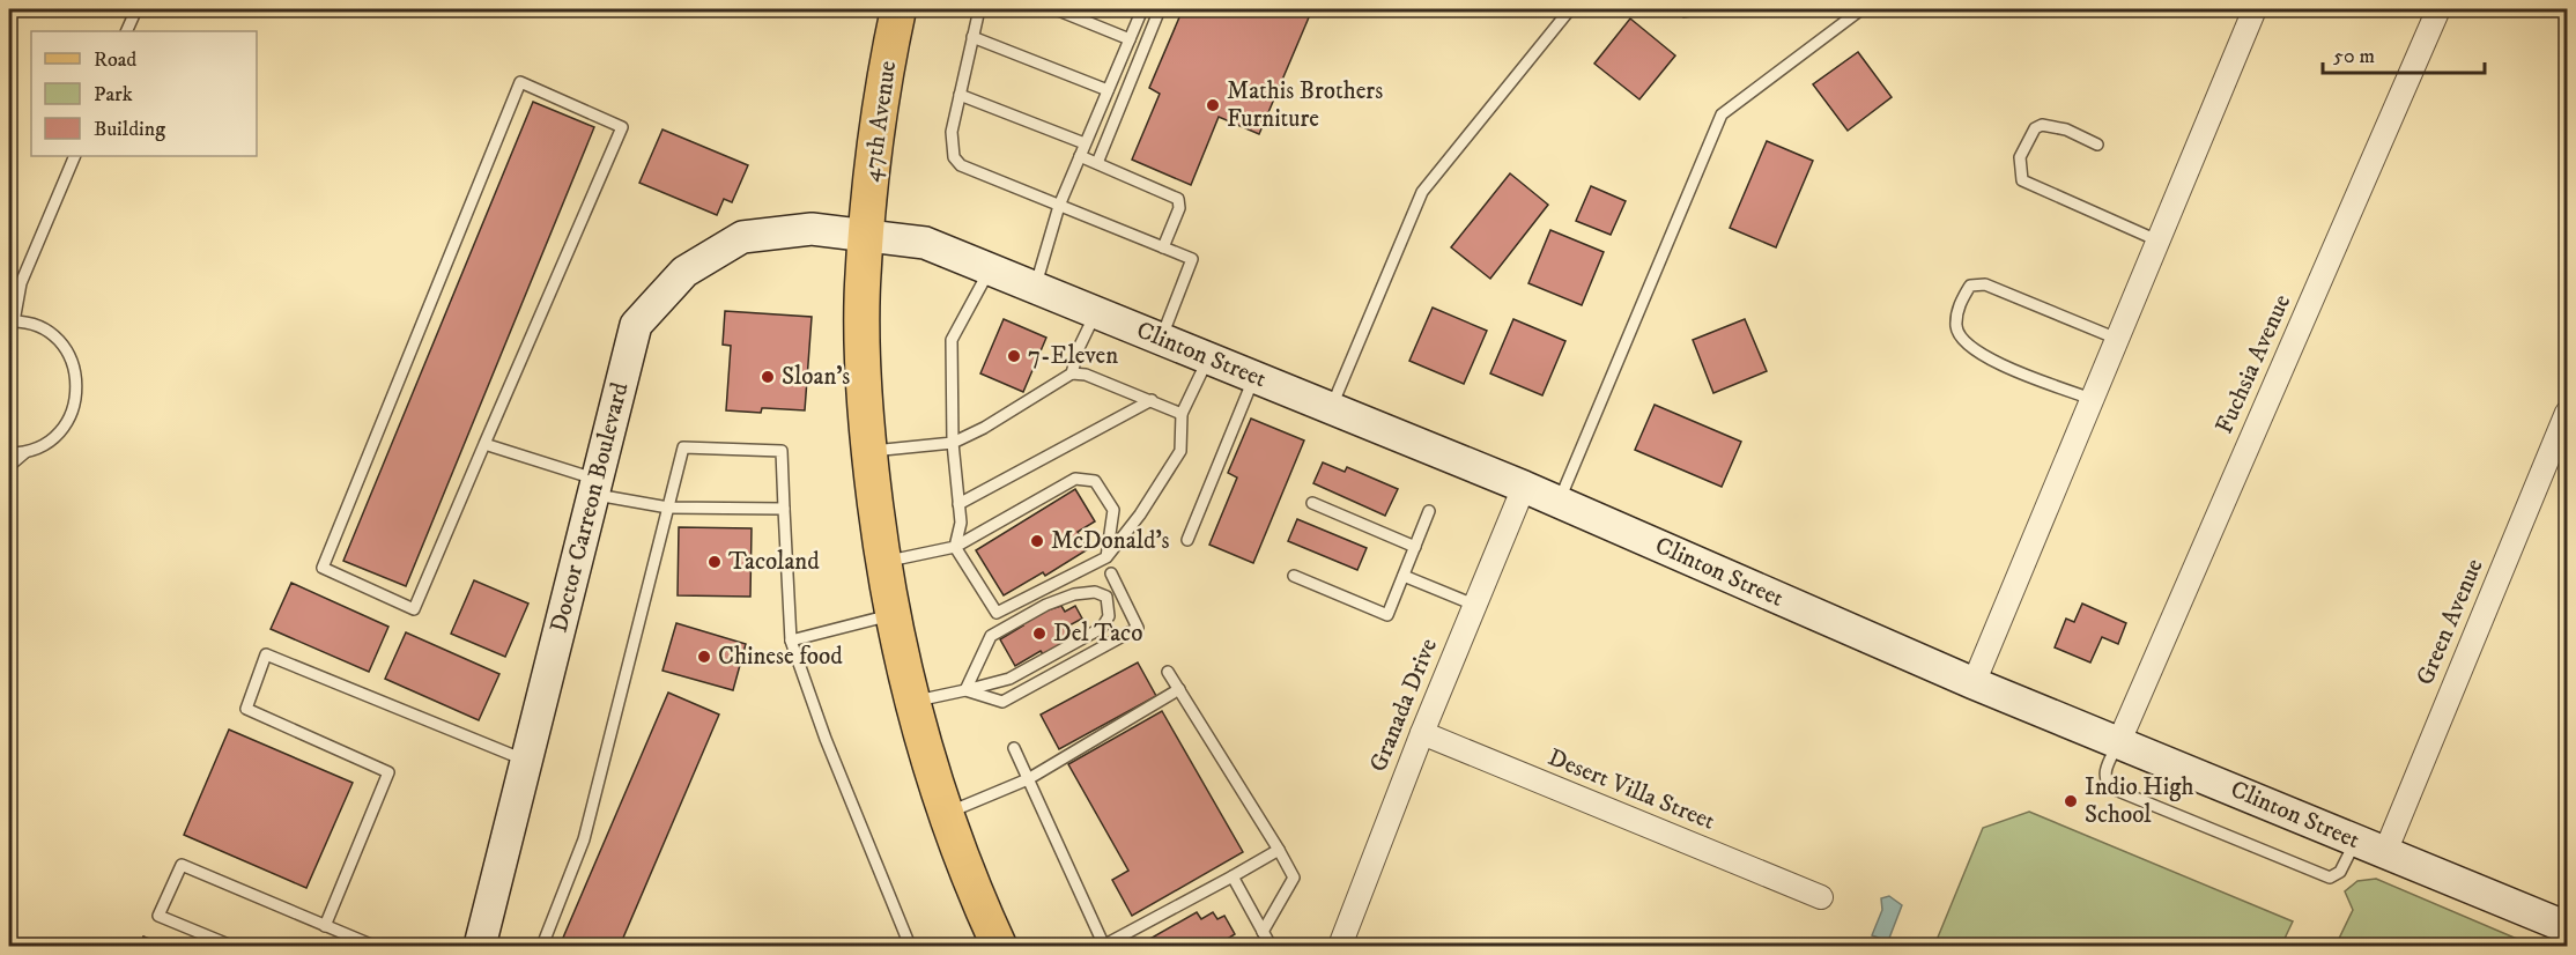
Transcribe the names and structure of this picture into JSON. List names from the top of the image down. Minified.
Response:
{"streets":{"main road":["47th Avenue"],"street":["Clinton Street","Fuchsia Avenue","Doctor Carreon Boulevard","Green Avenue","Granada Drive","Desert Villa Street"]},"crossings":[["47th Avenue","Clinton Street"],["47th Avenue","Doctor Carreon Boulevard"],["Clinton Street","Fuchsia Avenue"],["Clinton Street","Doctor Carreon Boulevard"],["Clinton Street","Green Avenue"],["Clinton Street","Granada Drive"],["Granada Drive","Desert Villa Street"]],"places":["Mathis Brothers Furniture","7-Eleven","Sloan's","McDonald's","Tacoland","Del Taco","Chinese food","Indio High School"],"legend":["Road","Park","Building"],"scale_bar":"50 m"}
